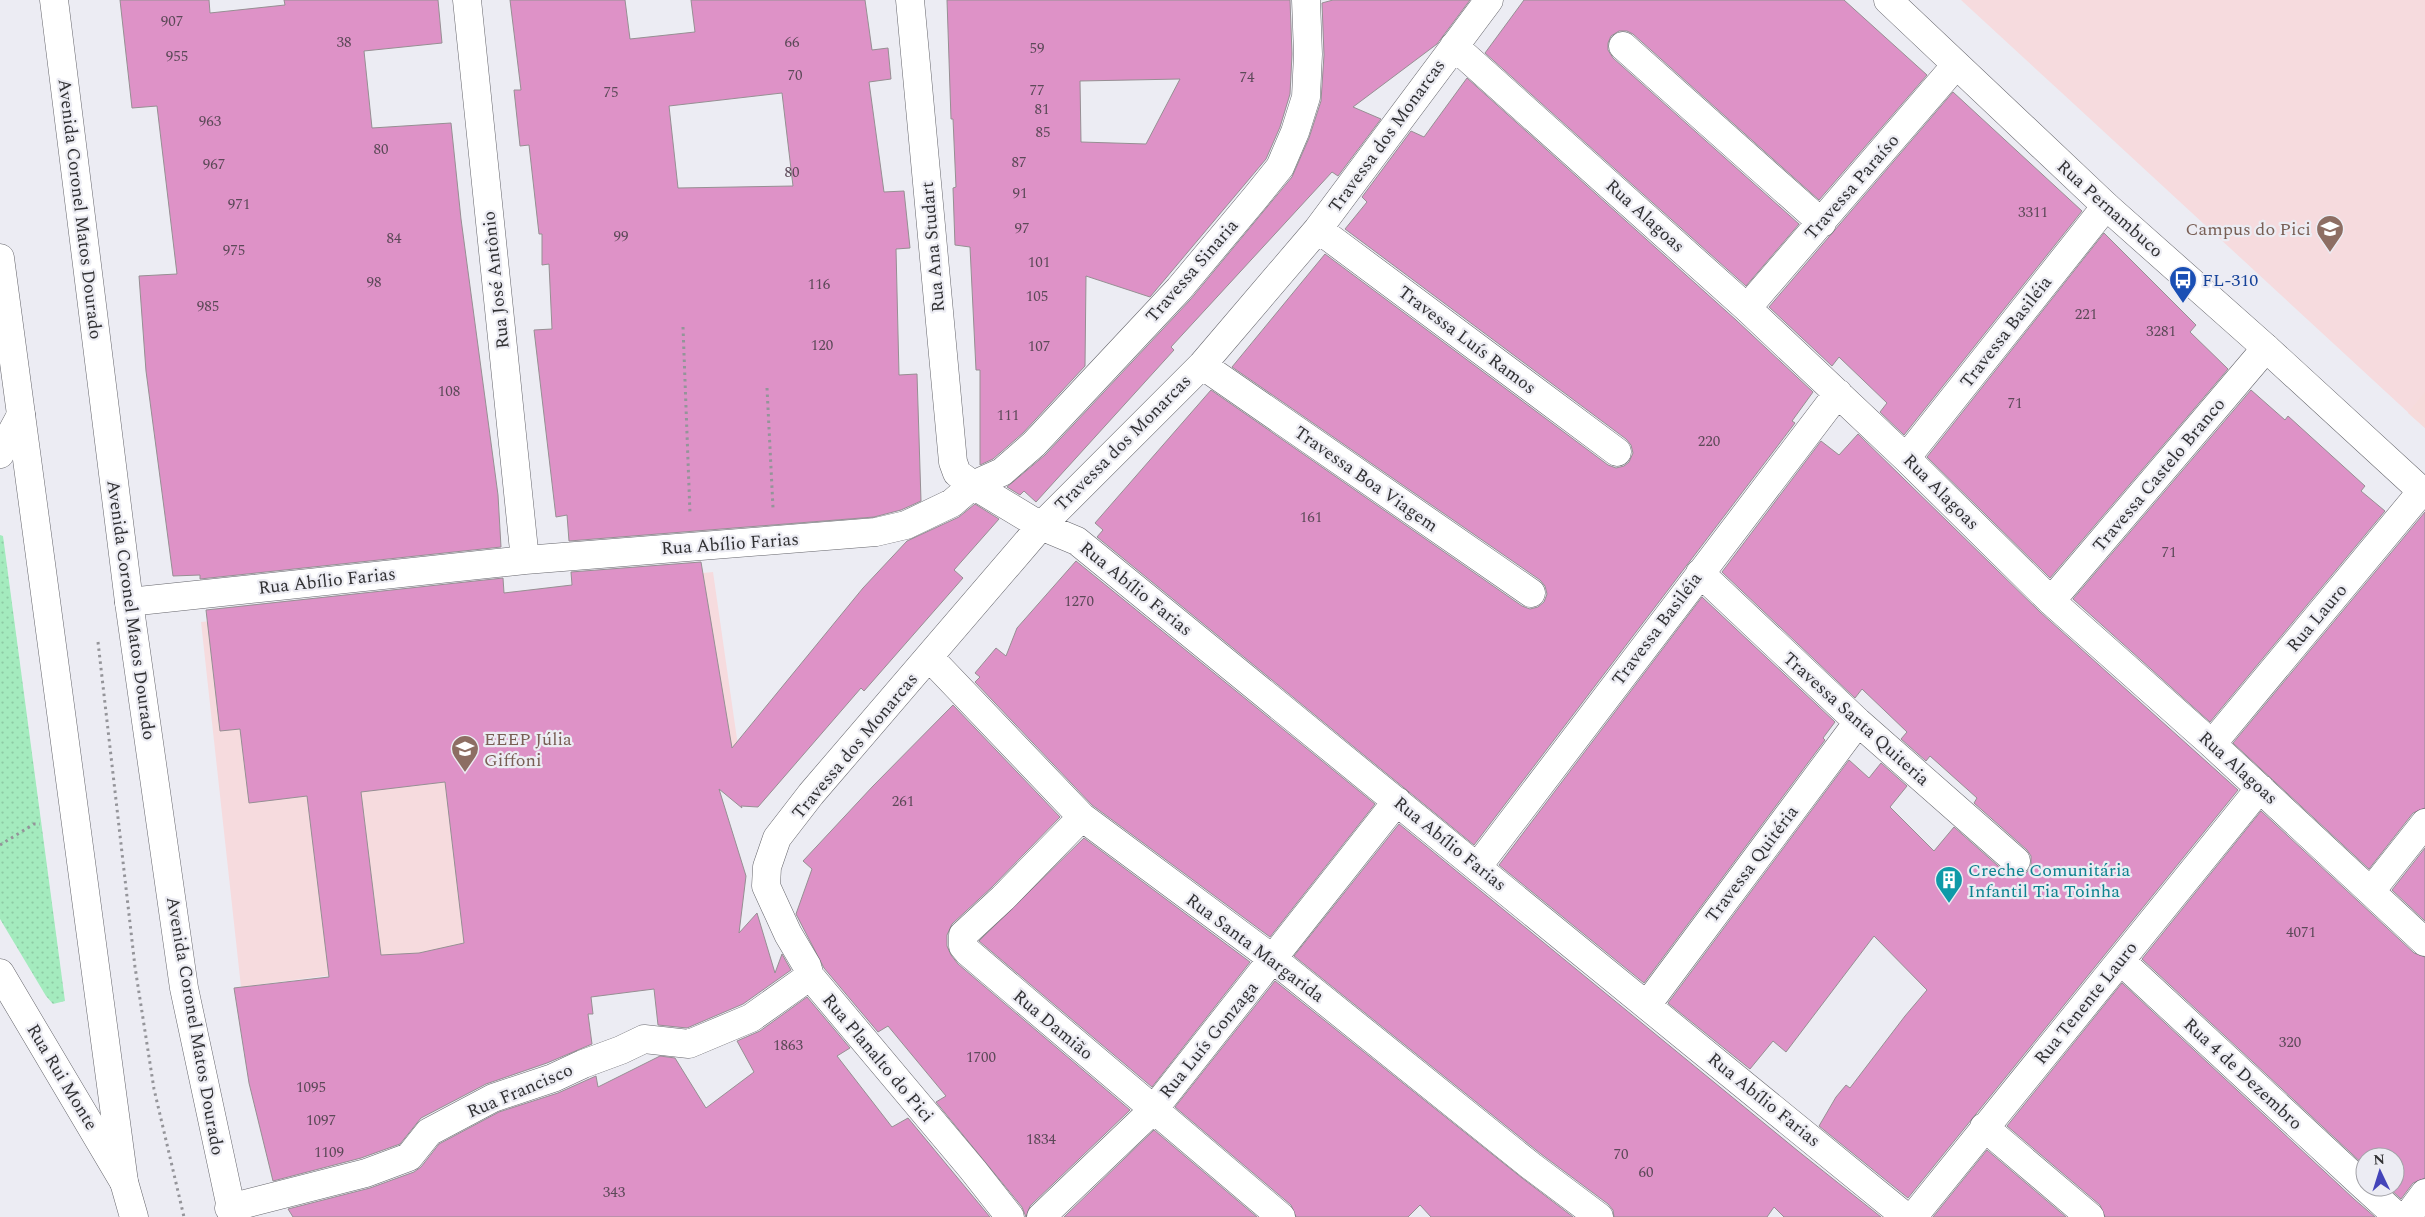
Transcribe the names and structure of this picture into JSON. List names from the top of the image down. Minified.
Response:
{"streets":{"street":["Travessa dos Monarcas","Travessa Paraíso","Avenida Coronel Matos Dourado","Rua Pernambuco","Rua Alagoas","Rua Ana Studart","Travessa Sinaria","Rua José Antônio","Travessa Basiléia","Travessa Luís Ramos","Travessa Castelo Branco","Travessa Boa Viagem","Rua Abílio Farias","Rua Lauro","Travessa Santa Quiteria","Travessa Quitéria","Rua Santa Margarida","Rua Tenente Lauro","Rua Damião","Rua Luís Gonzaga","Rua Planalto do Pici","Rua 4 de Dezembro","Rua Rui Monte","Rua Francisco"]},"crossings":[["Travessa dos Monarcas","Rua Alagoas"],["Travessa dos Monarcas","Travessa Luís Ramos"],["Travessa dos Monarcas","Travessa Boa Viagem"],["Travessa dos Monarcas","Rua Abílio Farias"],["Travessa dos Monarcas","Rua Santa Margarida"],["Travessa dos Monarcas","Rua Planalto do Pici"],["Travessa Paraíso","Rua Pernambuco"],["Travessa Paraíso","Rua Alagoas"],["Avenida Coronel Matos Dourado","Rua Abílio Farias"],["Avenida Coronel Matos Dourado","Rua Francisco"],["Rua Pernambuco","Travessa Basiléia"],["Rua Pernambuco","Travessa Castelo Branco"],["Rua Pernambuco","Rua Lauro"],["Rua Alagoas","Travessa Basiléia"],["Rua Alagoas","Travessa Castelo Branco"],["Rua Alagoas","Rua Lauro"],["Rua Alagoas","Rua Tenente Lauro"],["Rua Ana Studart","Travessa Sinaria"],["Rua Ana Studart","Rua Abílio Farias"],["Travessa Sinaria","Rua Abílio Farias"],["Rua José Antônio","Rua Abílio Farias"],["Travessa Basiléia","Rua Abílio Farias"],["Travessa Basiléia","Travessa Santa Quiteria"],["Rua Abílio Farias","Travessa Quitéria"],["Rua Abílio Farias","Rua Luís Gonzaga"],["Travessa Santa Quiteria","Travessa Quitéria"],["Rua Santa Margarida","Rua Damião"],["Rua Santa Margarida","Rua Luís Gonzaga"],["Rua Tenente Lauro","Rua 4 de Dezembro"],["Rua Damião","Rua Luís Gonzaga"],["Rua Planalto do Pici","Rua Francisco"]],"places":{"school or university":["Campus do Pici","EEEP Júlia Giffoni"],"bus stop":["FL-310"],"building":["Creche Comunitária Infantil Tia Toinha"]},"house_numbers":["907","38","66","59","955","70","74","77","75","81","963","85","80","87","967","80","91","971","3311","97","99","84","975","101","98","116","105","985","221","3281","120","107","108","71","111","220","161","71","1270","261","4071","320","1863","1700","1095","1097","1834","1109","70","60","343"],"north":"top"}
